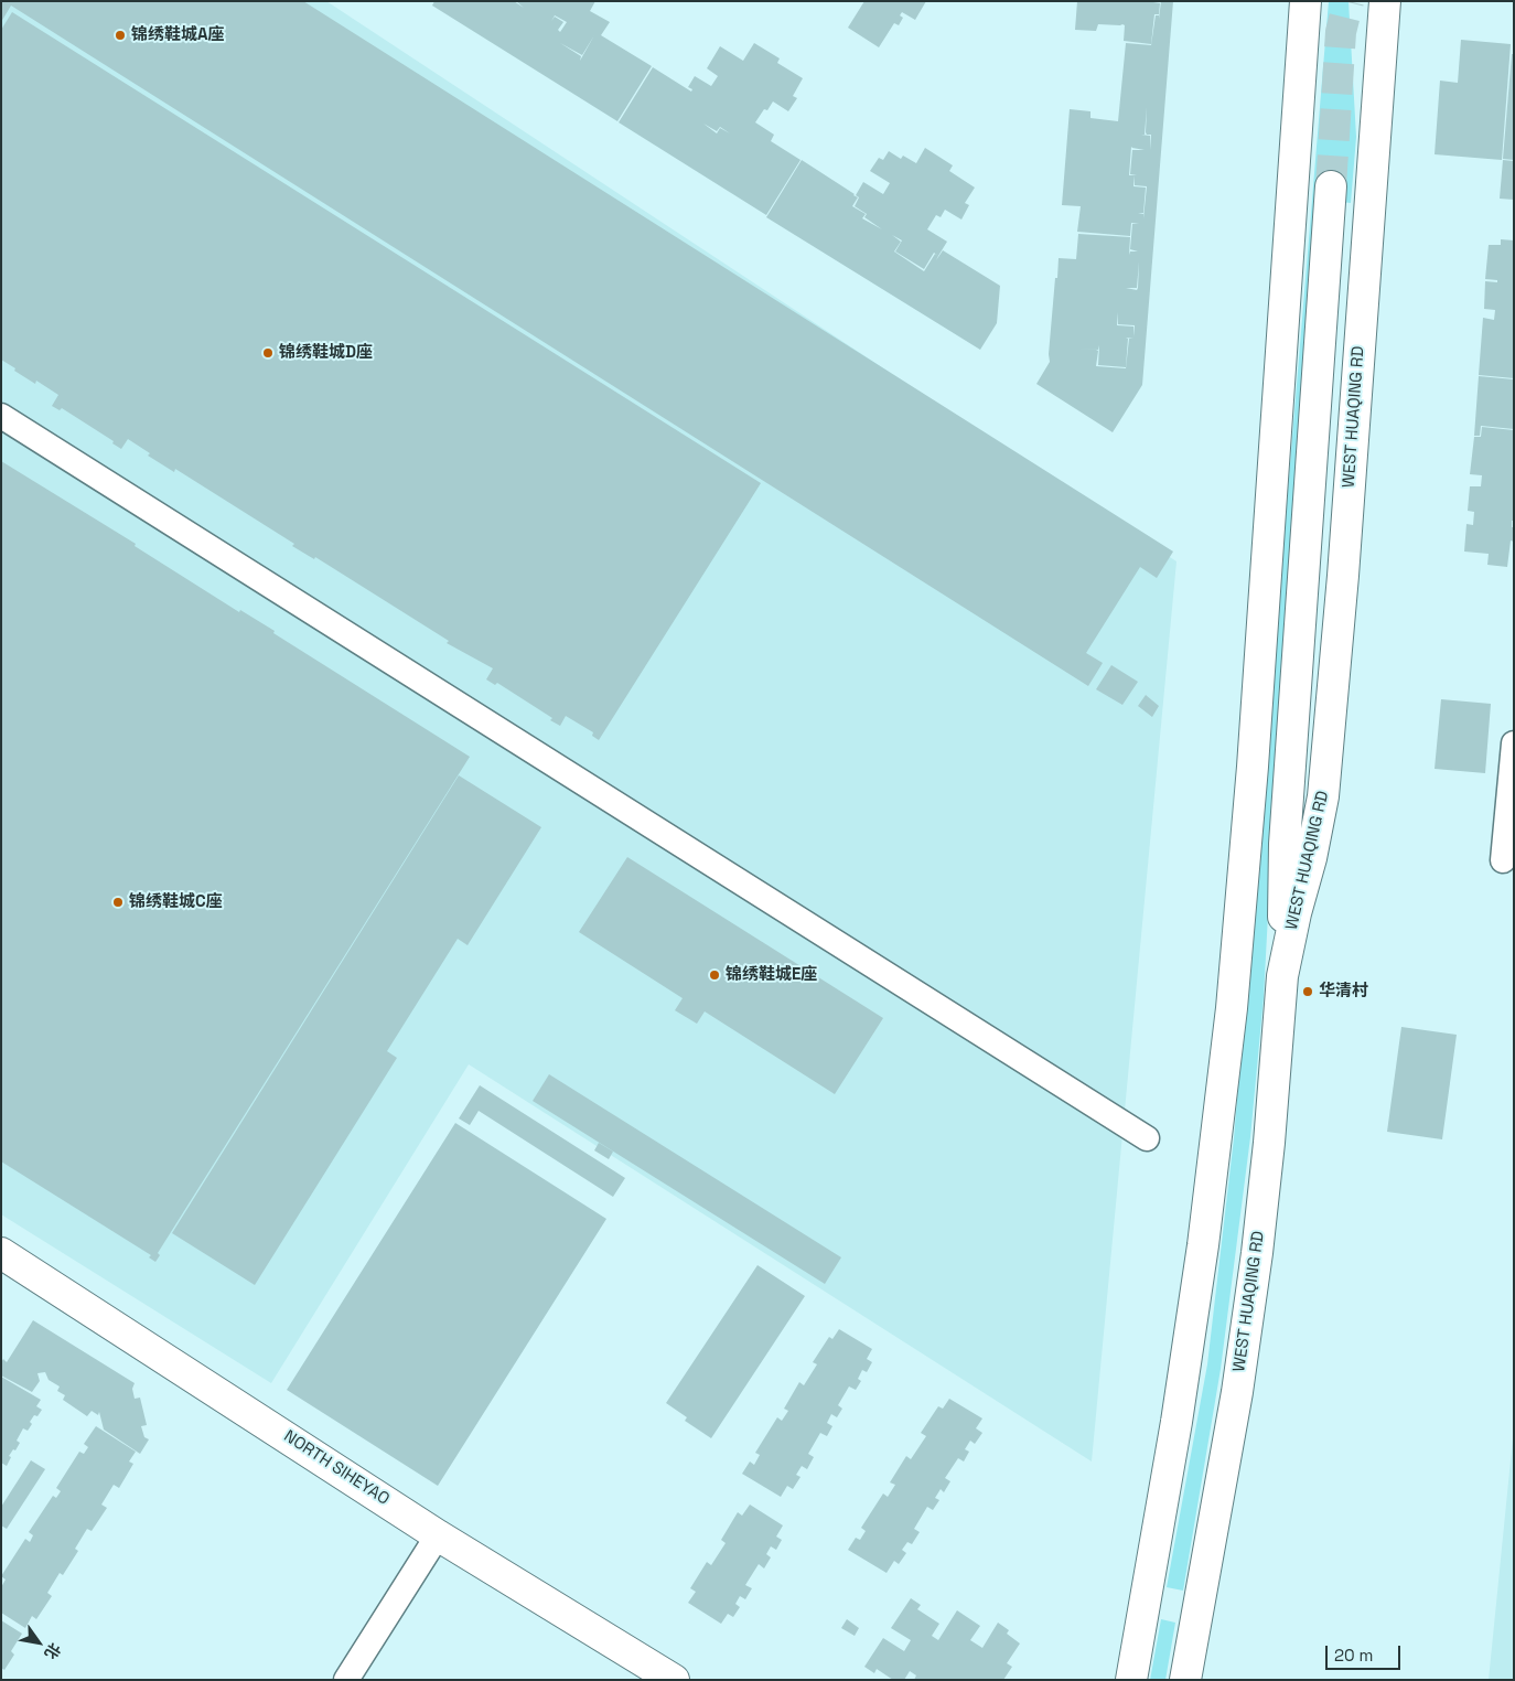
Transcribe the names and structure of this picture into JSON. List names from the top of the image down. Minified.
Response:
{"streets":{"main road":["WEST HUAQING RD","NORTH SIHEYAO"]},"places":["锦绣鞋城A座","锦绣鞋城D座","锦绣鞋城C座","锦绣鞋城E座","华清村"],"scale_bar":"20 m","north":"bottom right"}
